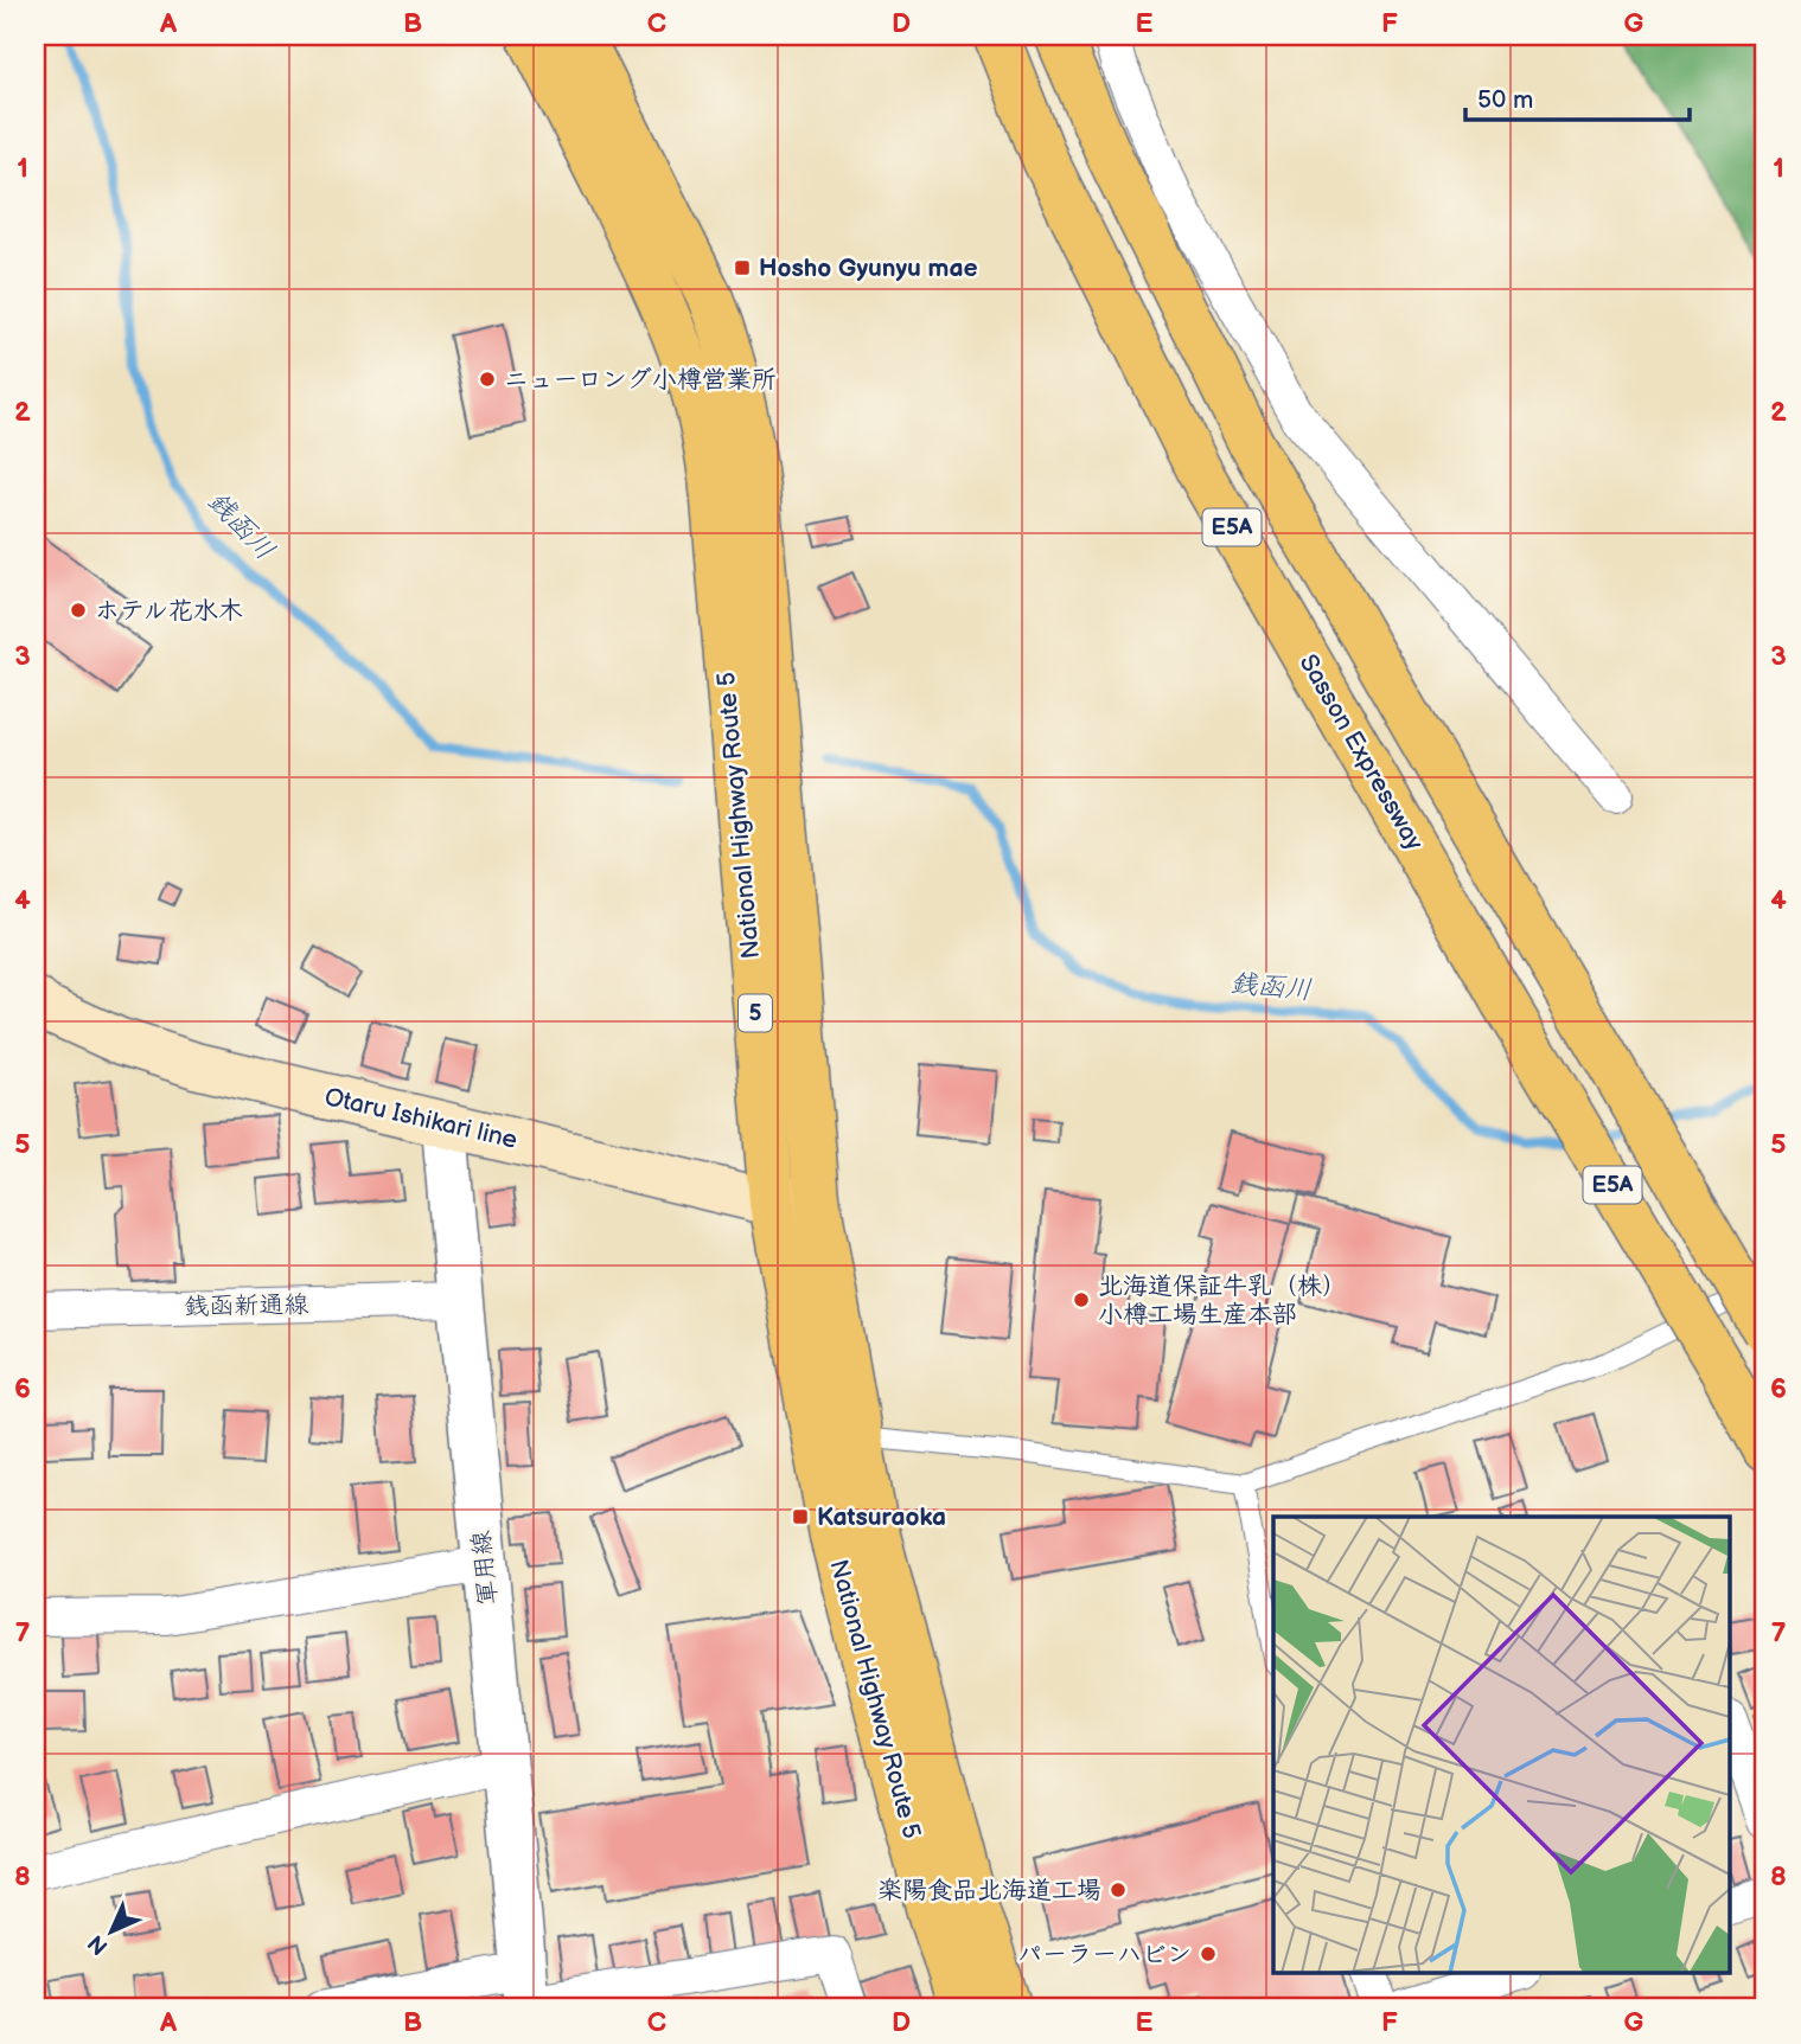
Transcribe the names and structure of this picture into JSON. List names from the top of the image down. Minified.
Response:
{"streets":{"highway":["E5A","Sasson Expressway","National Highway Route 5","5"],"main road":["Otaru Ishikari line"],"street":["銭函新通線","軍用線"]},"crossings":[["National Highway Route 5","Otaru Ishikari line"],["Otaru Ishikari line","軍用線"],["銭函新通線","軍用線"]],"water":["銭函川"],"places":{"transit":["Hosho Gyunyu mae","Katsuraoka"],"other":["ニューロング小樽営業所","ホテル花水木","北海道保証牛乳（株） 小樽工場生産本部","楽陽食品北海道工場","パーラーハビン"]},"scale_bar":"50 m","north":"bottom left","grid":{"columns":["A","B","C","D","E","F","G"],"rows":["1","2","3","4","5","6","7","8"]}}
